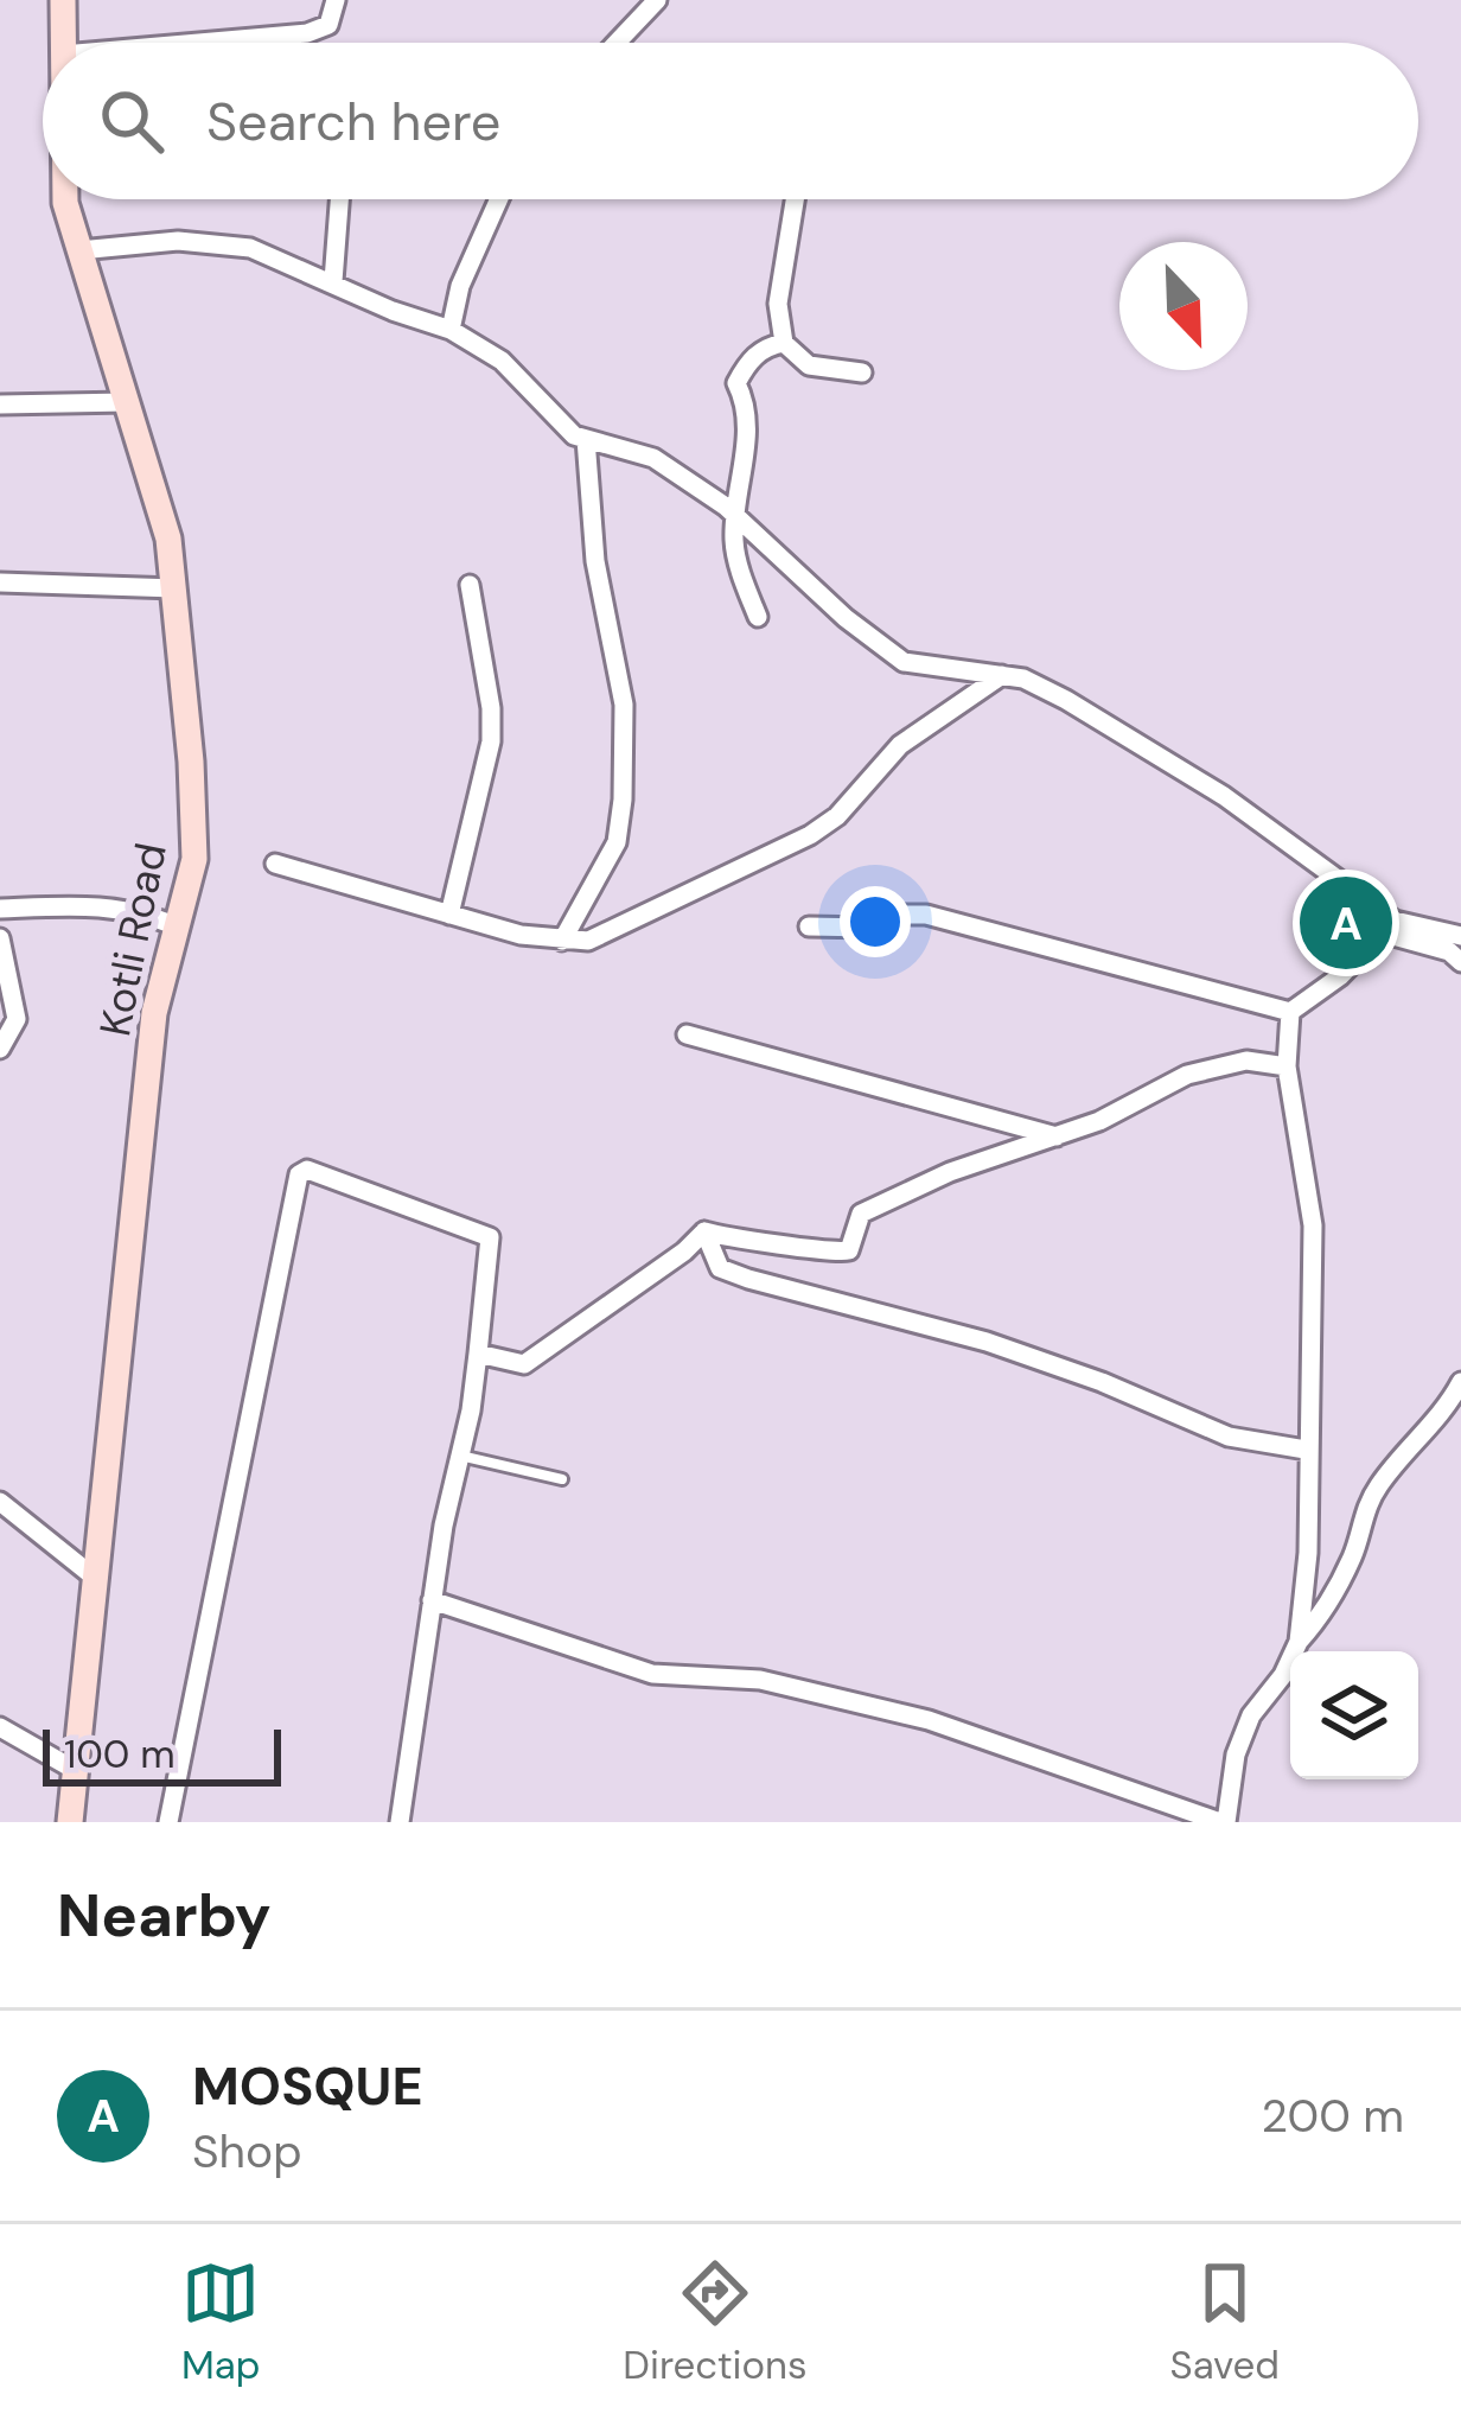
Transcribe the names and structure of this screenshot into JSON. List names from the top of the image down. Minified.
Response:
{"streets":{"main road":["Kotli Road"]},"scale_bar":"100 m","north":"bottom right","page":{"search":"Search here","pins":"A","scale":"100 m","heading":"Nearby","list":[{"mark":"A","name":"MOSQUE","note":"Shop","value":"200 m"}],"nav":["Map","Directions","Saved"]}}
